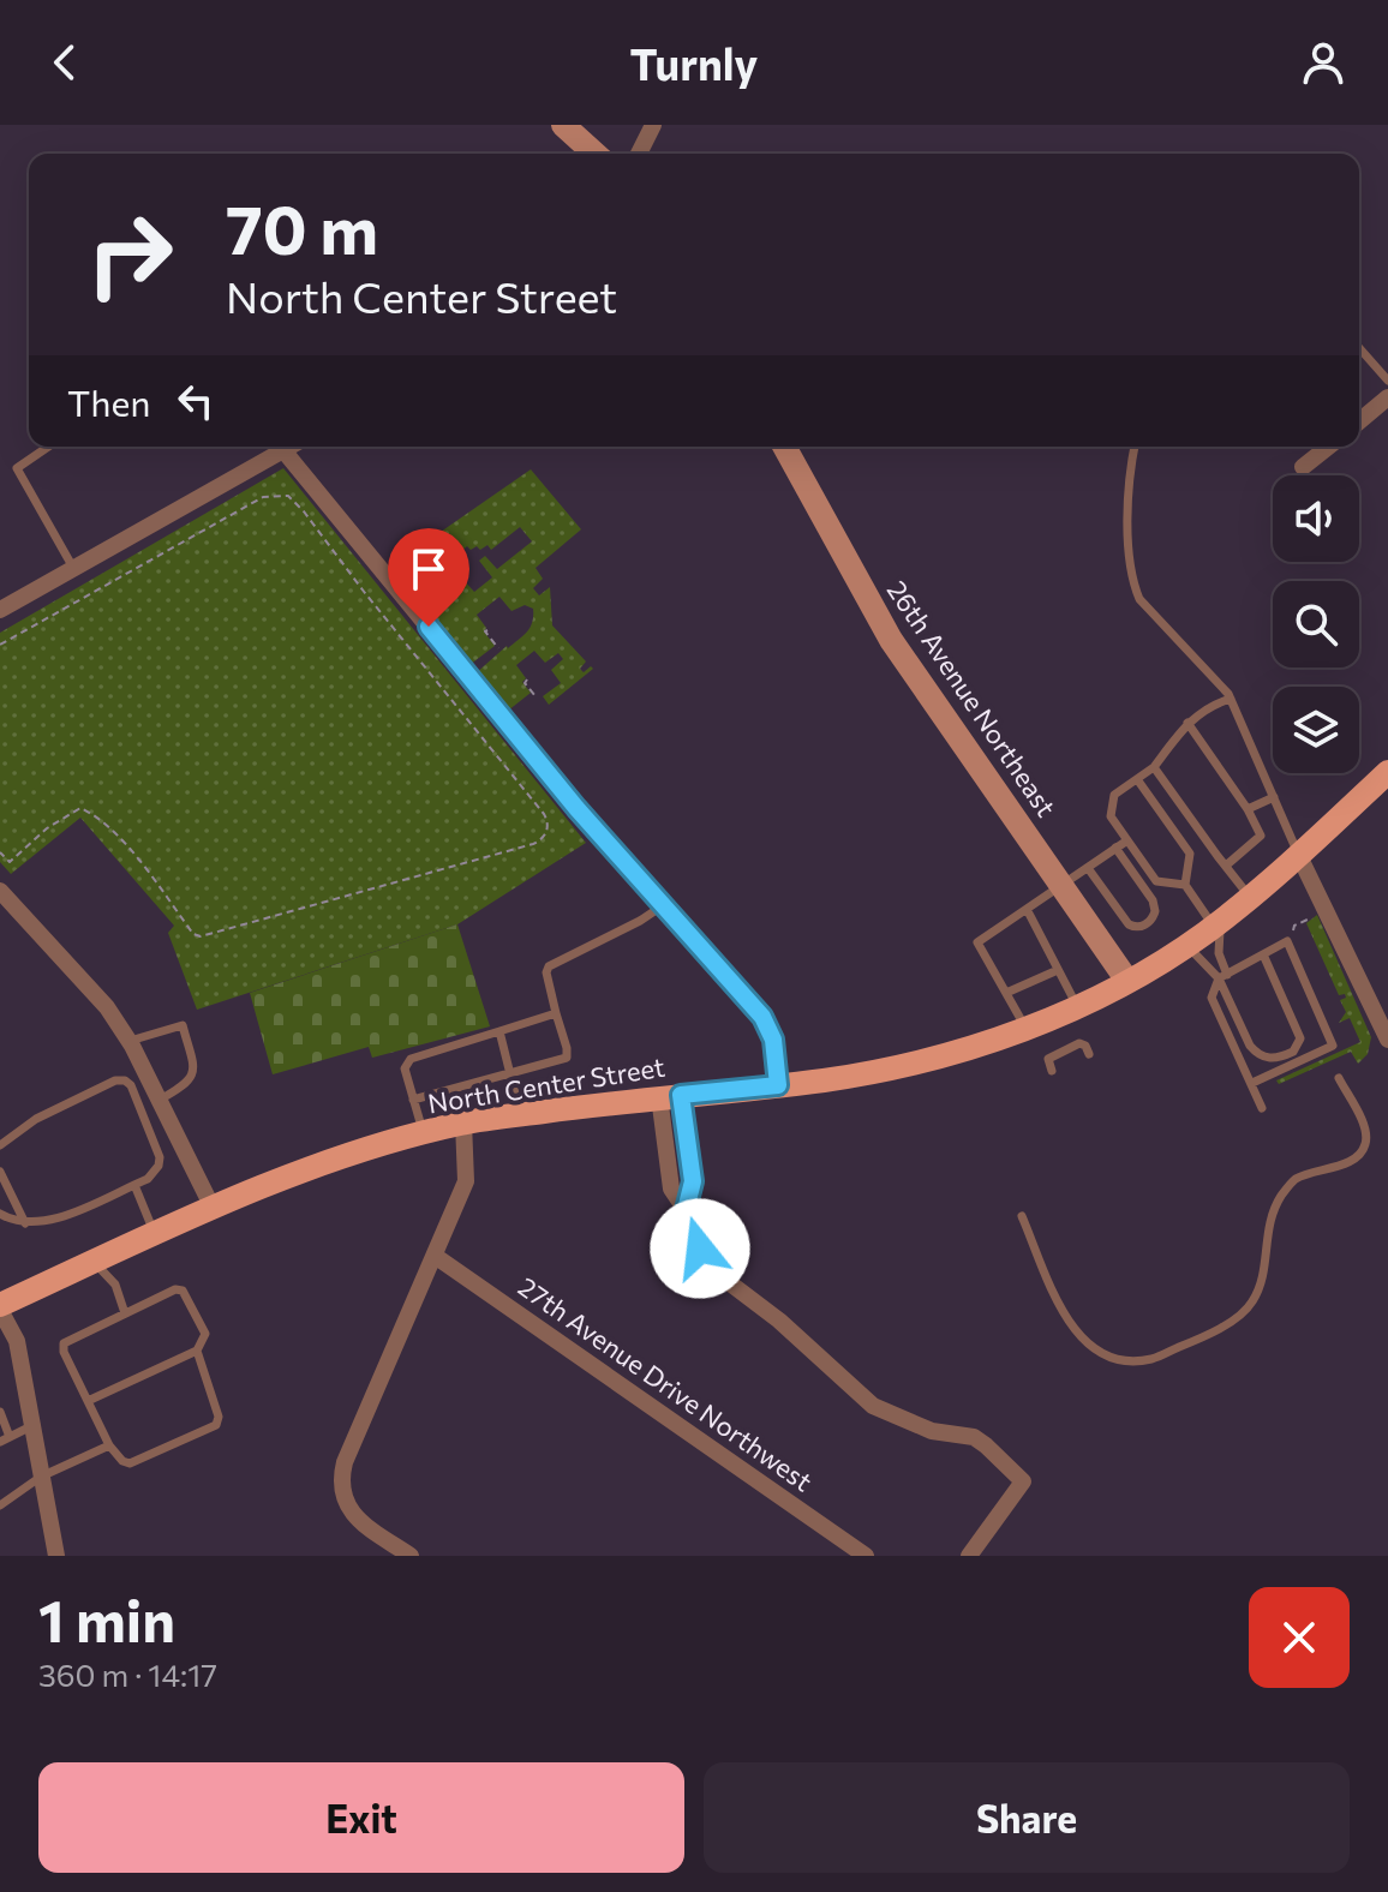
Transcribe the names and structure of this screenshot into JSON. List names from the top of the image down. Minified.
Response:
{"streets":{"main road":["North Center Street"],"street":["26th Avenue Northeast","27th Avenue Drive Northwest"]},"crossings":[["26th Avenue Northeast","North Center Street"]],"page":{"header":"Turnly","turn":["70 m","North Center Street"],"then":"Then","heading":["1 min","360 m · 14:17"],"buttons":["Exit","Share"]}}
